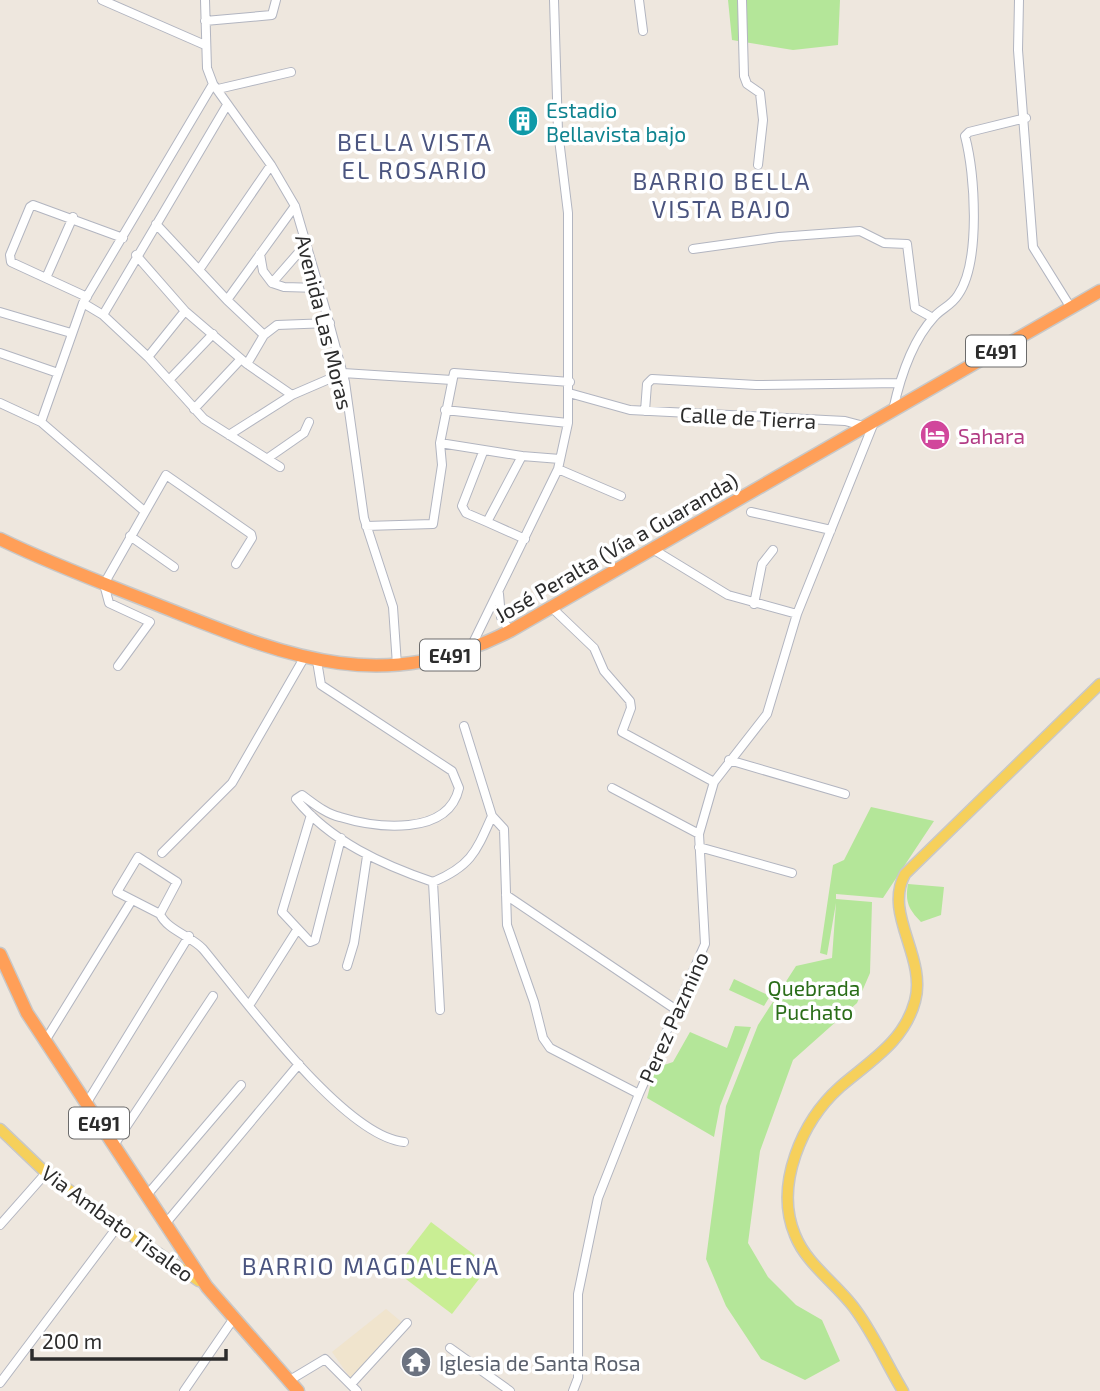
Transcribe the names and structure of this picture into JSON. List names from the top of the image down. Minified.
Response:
{"streets":{"highway":["E491","José Peralta (Vía a Guaranda)"],"main road":["Via Ambato Tisaleo"],"street":["Avenida Las Moras","Calle de Tierra","Perez Pazmino"]},"crossings":[["Avenida Las Moras","José Peralta (Vía a Guaranda)"],["E491","Via Ambato Tisaleo"],["Calle de Tierra","José Peralta (Vía a Guaranda)"],["Calle de Tierra","Perez Pazmino"],["José Peralta (Vía a Guaranda)","Perez Pazmino"]],"districts":["BELLA VISTA EL ROSARIO","BARRIO BELLA VISTA BAJO","BARRIO MAGDALENA"],"parks":["Quebrada Puchato"],"places":{"building":["Estadio Bellavista bajo"],"hotel":["Sahara"],"temple":["Iglesia de Santa Rosa"]},"scale_bar":"200 m"}
